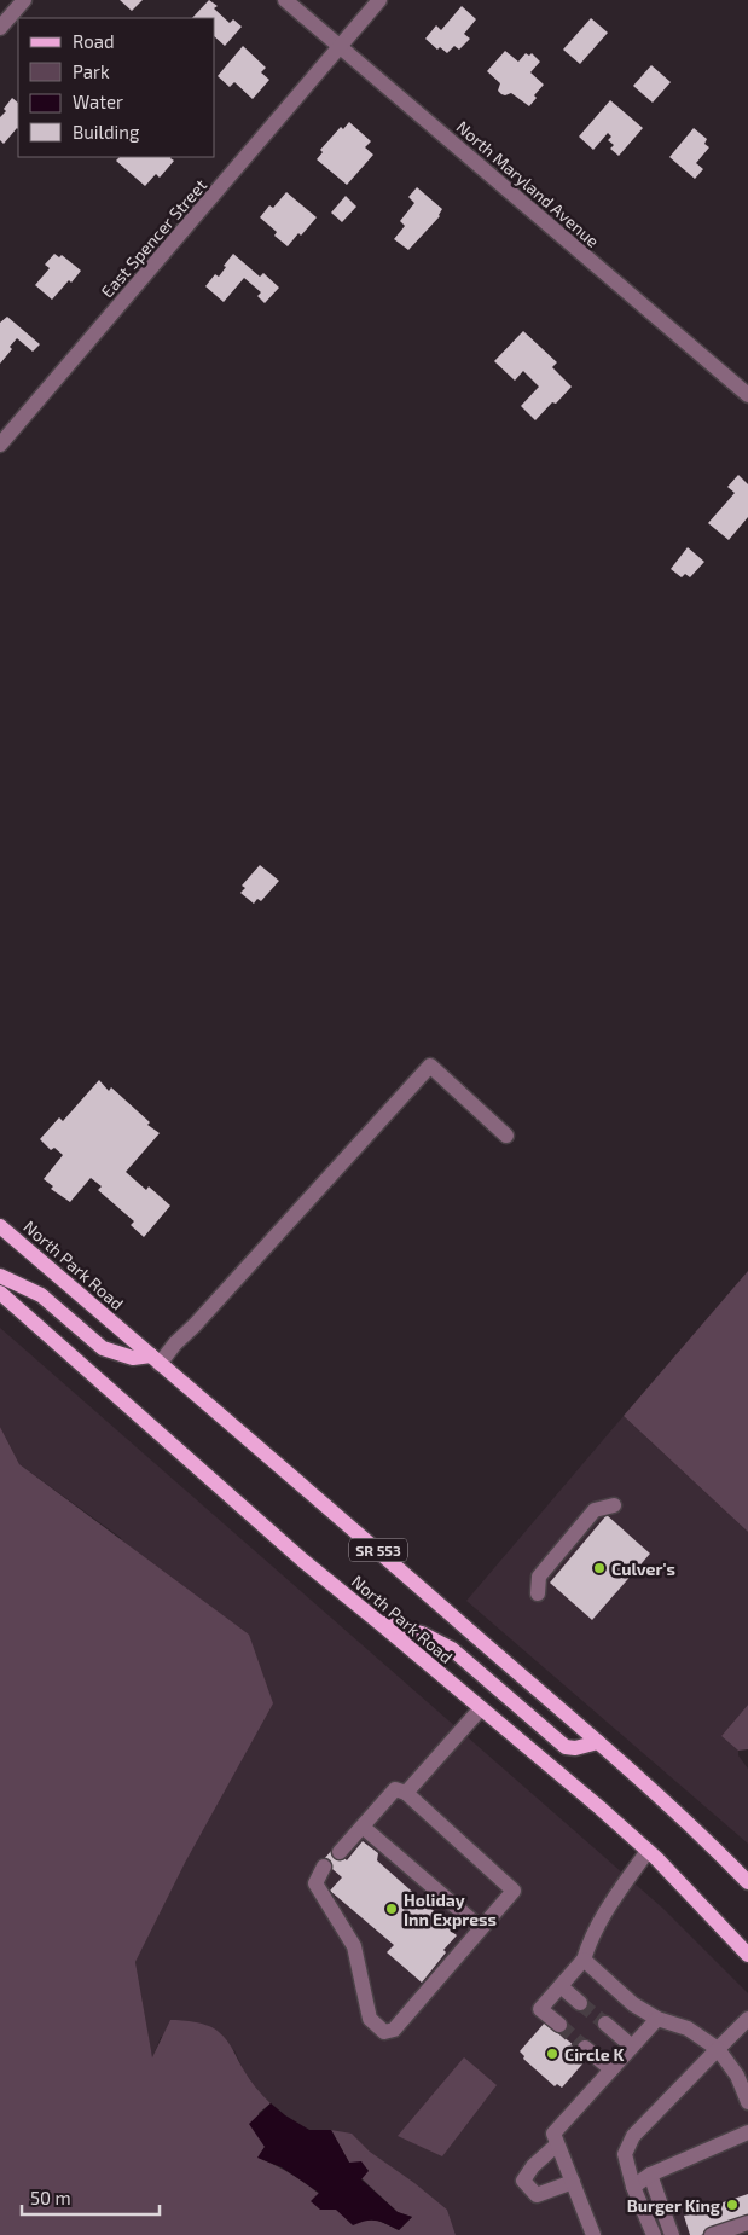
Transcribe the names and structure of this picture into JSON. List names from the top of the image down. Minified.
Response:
{"streets":{"main road":["North Park Road","SR 553"],"street":["North Maryland Avenue","East Spencer Street"]},"crossings":[["North Maryland Avenue","East Spencer Street"]],"places":["Culver's","Holiday Inn Express","Circle K","Burger King"],"legend":["Road","Park","Water","Building"],"scale_bar":"50 m"}
